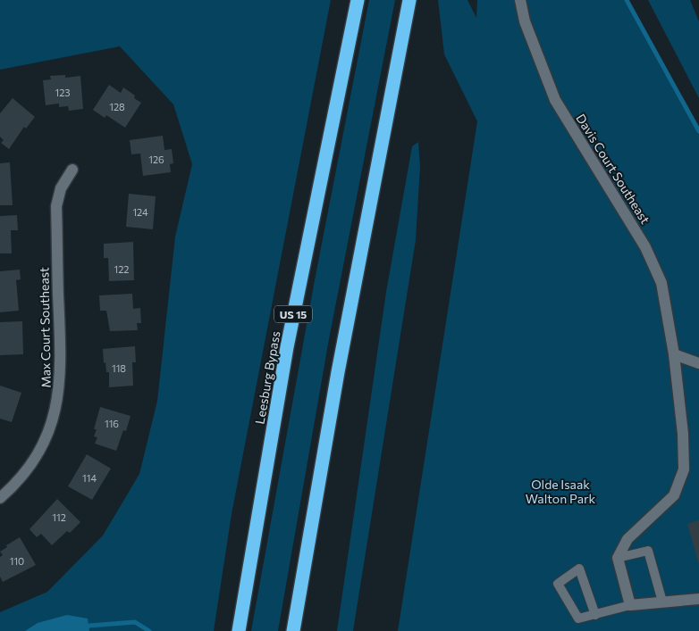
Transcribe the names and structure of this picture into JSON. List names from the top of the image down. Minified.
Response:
{"streets":{"highway":["US 15","Leesburg Bypass"],"street":["Davis Court Southeast","Max Court Southeast"]},"parks":["Olde Isaak Walton Park"],"house_numbers":["123","128","126","124","122","118","116","114","112","110"]}
